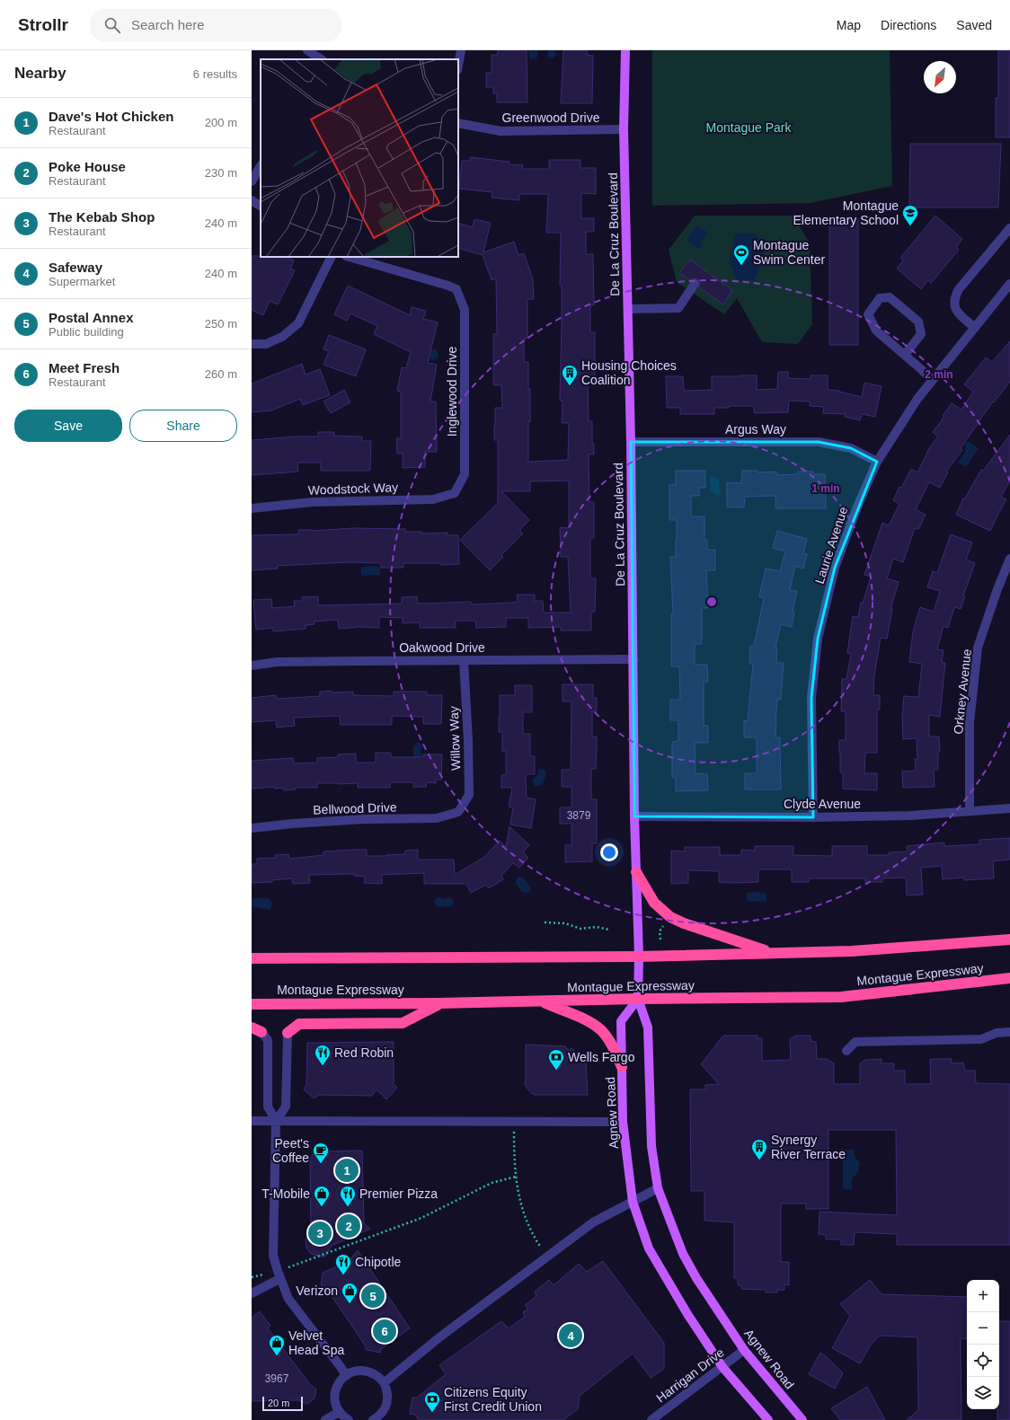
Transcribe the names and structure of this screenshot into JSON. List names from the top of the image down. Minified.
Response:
{"streets":{"highway":["Montague Expressway"],"main road":["De La Cruz Boulevard","Agnew Road"],"street":["Greenwood Drive","Inglewood Drive","Argus Way","Woodstock Way","Laurie Avenue","Oakwood Drive","Orkney Avenue","Willow Way","Clyde Avenue","Bellwood Drive","Harrigan Drive"]},"crossings":[["Greenwood Drive","De La Cruz Boulevard"],["De La Cruz Boulevard","Argus Way"],["De La Cruz Boulevard","Oakwood Drive"],["De La Cruz Boulevard","Clyde Avenue"],["De La Cruz Boulevard","Montague Expressway"],["De La Cruz Boulevard","Agnew Road"],["Inglewood Drive","Woodstock Way"],["Argus Way","Laurie Avenue"],["Laurie Avenue","Clyde Avenue"],["Oakwood Drive","Willow Way"],["Orkney Avenue","Clyde Avenue"],["Willow Way","Bellwood Drive"],["Montague Expressway","Agnew Road"],["Agnew Road","Harrigan Drive"]],"parks":["Montague Park"],"places":{"school or university":["Montague Elementary School"],"sports":["Montague Swim Center"],"building":["Housing Choices Coalition","Synergy River Terrace"],"restaurant":["Red Robin","Premier Pizza","Chipotle"],"bank":["Wells Fargo","Citizens Equity First Credit Union"],"cafe":["Peet's Coffee"],"shop":["T-Mobile","Verizon","Velvet Head Spa"]},"house_numbers":["3879","3967"],"scale_bar":"20 m","north":"bottom left","page":{"header":"Strollr","search":"Search here","nav":["Map","Directions","Saved"],"heading":["Nearby","6 results"],"list":[{"mark":"1","name":"Dave's Hot Chicken","note":"Restaurant","value":"200 m"},{"mark":"2","name":"Poke House","note":"Restaurant","value":"230 m"},{"mark":"3","name":"The Kebab Shop","note":"Restaurant","value":"240 m"},{"mark":"4","name":"Safeway","note":"Supermarket","value":"240 m"},{"mark":"5","name":"Postal Annex","note":"Public building","value":"250 m"},{"mark":"6","name":"Meet Fresh","note":"Restaurant","value":"260 m"}],"buttons":["Save","Share"],"pins":["1","2","3","5","6","4"],"map_buttons":["+","−"],"scale":"20 m"},"rings":["2 min","1 min"]}
